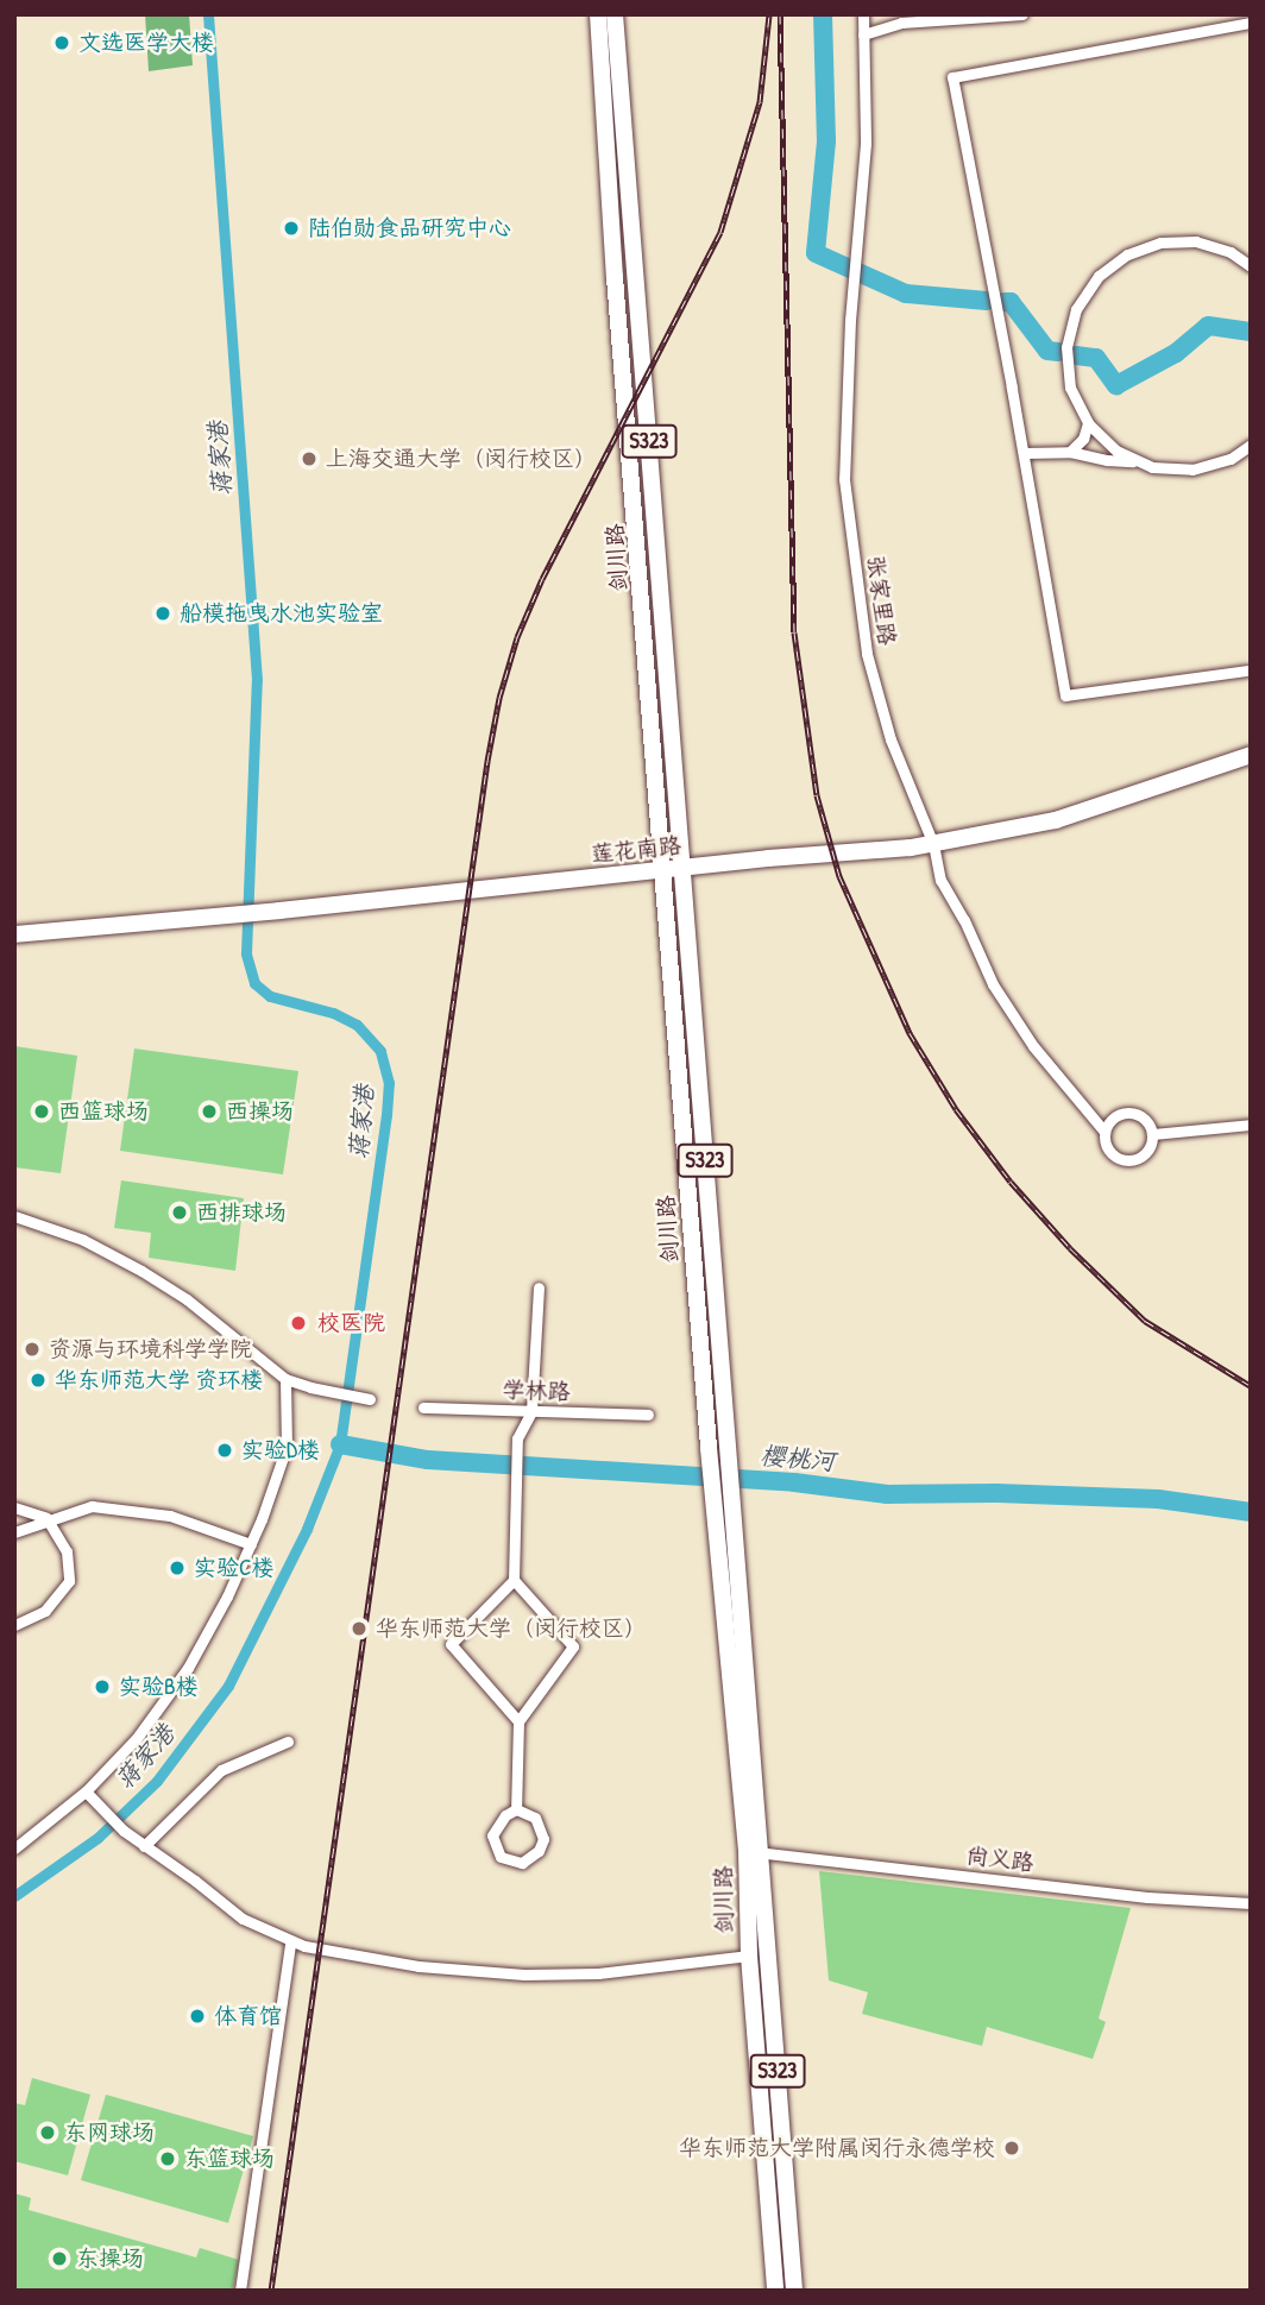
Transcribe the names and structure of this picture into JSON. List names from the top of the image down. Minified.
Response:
{"streets":{"main road":["S323","剑川路","莲花南路"],"street":["张家里路","学林路","尚义路"]},"crossings":[["剑川路","莲花南路"],["剑川路","尚义路"],["张家里路","莲花南路"]],"water":["蒋家港","樱桃河"],"places":["文选医学大楼","陆伯勋食品研究中心","上海交通大学（闵行校区）","船模拖曳水池实验室","西篮球场","西操场","西排球场","校医院","资源与环境科学学院","华东师范大学 资环楼","实验D楼","实验C楼","华东师范大学（闵行校区）","实验B楼","体育馆","东网球场","华东师范大学附属闵行永德学校","东篮球场","东操场"]}
